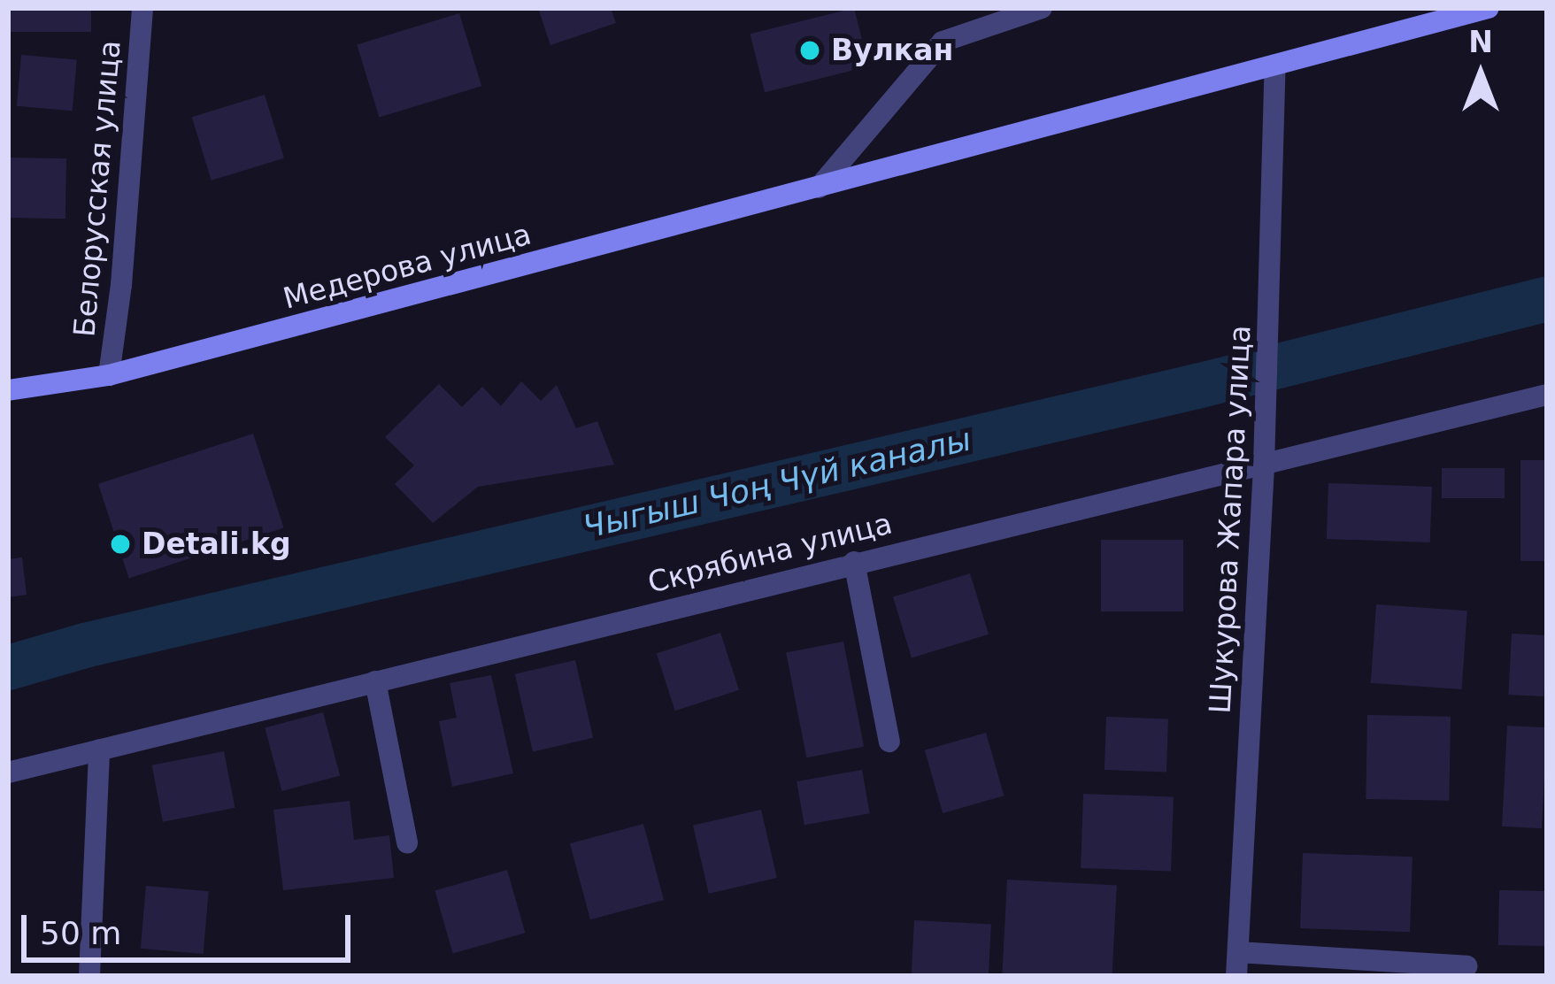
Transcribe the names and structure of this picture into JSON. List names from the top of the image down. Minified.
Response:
{"streets":{"main road":["Медерова улица"],"street":["Белорусская улица","Шукурова Жапара улица","Скрябина улица"]},"crossings":[["Белорусская улица","Медерова улица"],["Медерова улица","Шукурова Жапара улица"],["Шукурова Жапара улица","Скрябина улица"]],"water":["Чыгыш Чоң Чүй каналы"],"places":["Вулкан","Detali.kg"],"scale_bar":"50 m","north":"top"}
